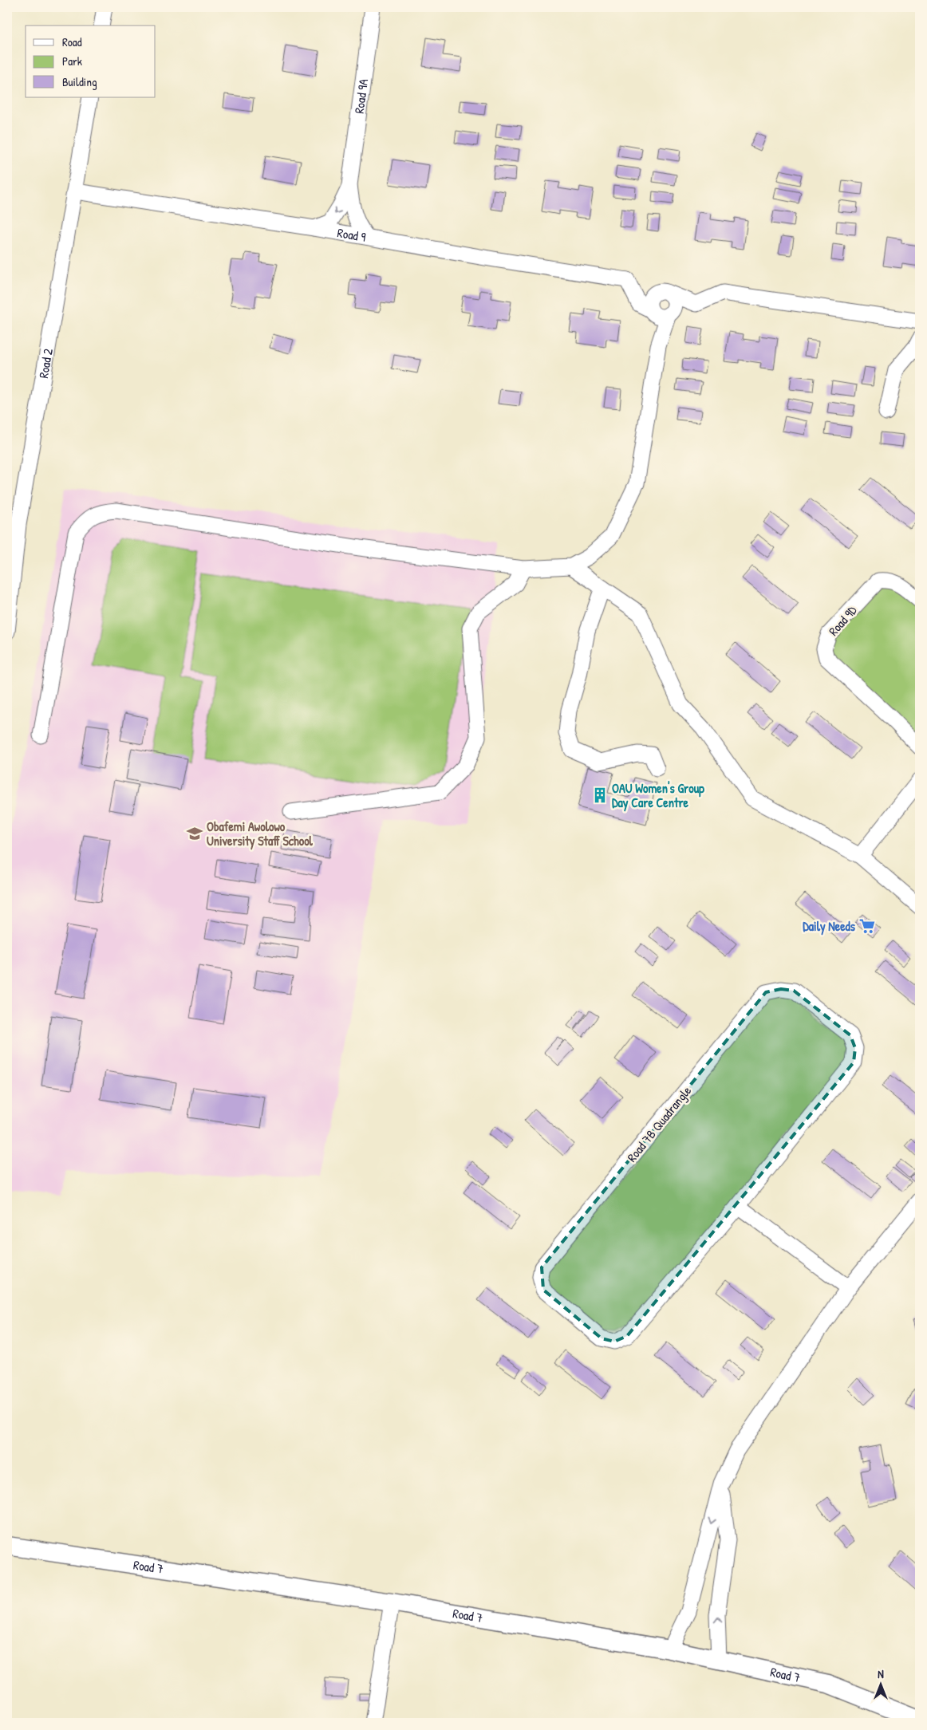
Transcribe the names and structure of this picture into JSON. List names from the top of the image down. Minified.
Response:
{"streets":{"street":["Road 9A","Road 9","Road 2","Road 9D","Road 7B Quadrangle","Road 7"]},"crossings":[["Road 9","Road 2"]],"places":{"building":["OAU Women's Group Day Care Centre"],"school or university":["Obafemi Awolowo University Staff School"],"supermarket":["Daily Needs"]},"legend":["Road","Park","Building"],"north":"top"}
